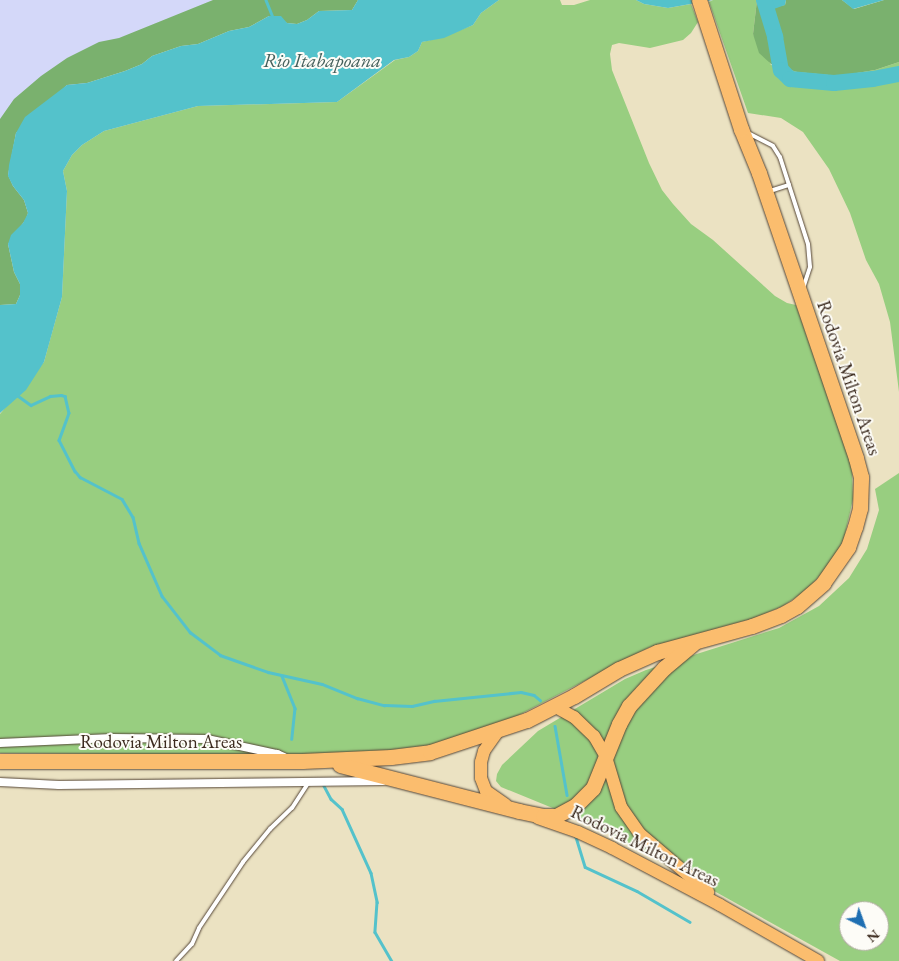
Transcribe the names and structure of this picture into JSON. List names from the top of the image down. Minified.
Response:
{"streets":{"highway":["Rodovia Milton Areas"]},"water":["Rio Itabapoana"],"north":"bottom right"}
